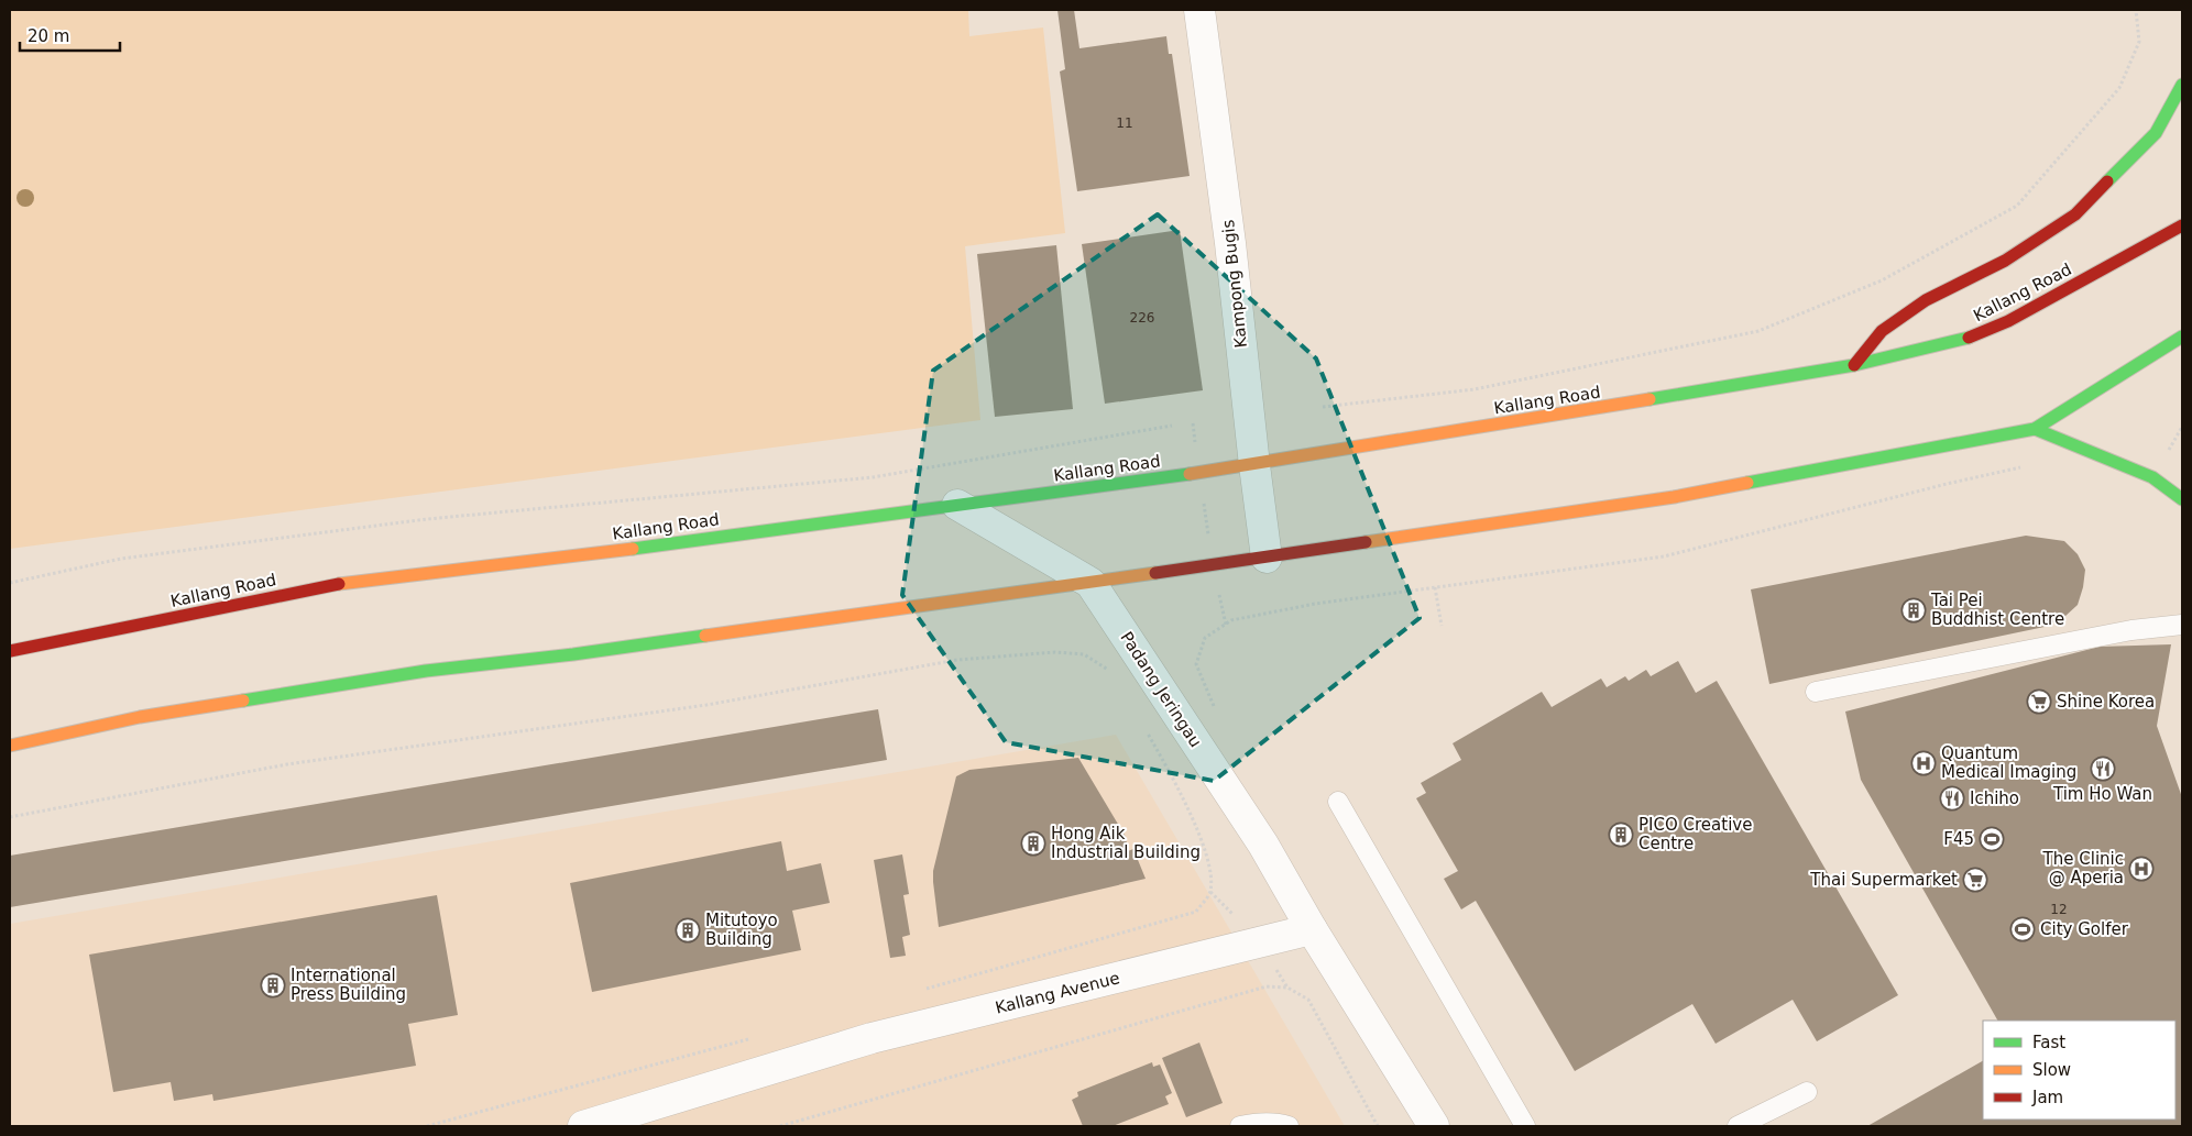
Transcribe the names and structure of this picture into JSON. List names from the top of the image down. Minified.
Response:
{"streets":{"main road":["Kallang Road"],"street":["Kampong Bugis","Padang Jeringau","Kallang Avenue"]},"crossings":[["Kampong Bugis","Kallang Road"],["Kallang Road","Padang Jeringau"],["Padang Jeringau","Kallang Avenue"]],"places":{"building":["Tai Pei Buddhist Centre","PICO Creative Centre","Hong Aik Industrial Building","Mitutoyo Building","International Press Building"],"supermarket":["Shine Korea","Thai Supermarket"],"hospital":["Quantum Medical Imaging","The Clinic @ Aperia"],"restaurant":["Tim Ho Wan","Ichiho"],"sports":["F45","City Golfer"]},"house_numbers":["11","226","12"],"legend":["Fast","Slow","Jam"],"scale_bar":"20 m"}
